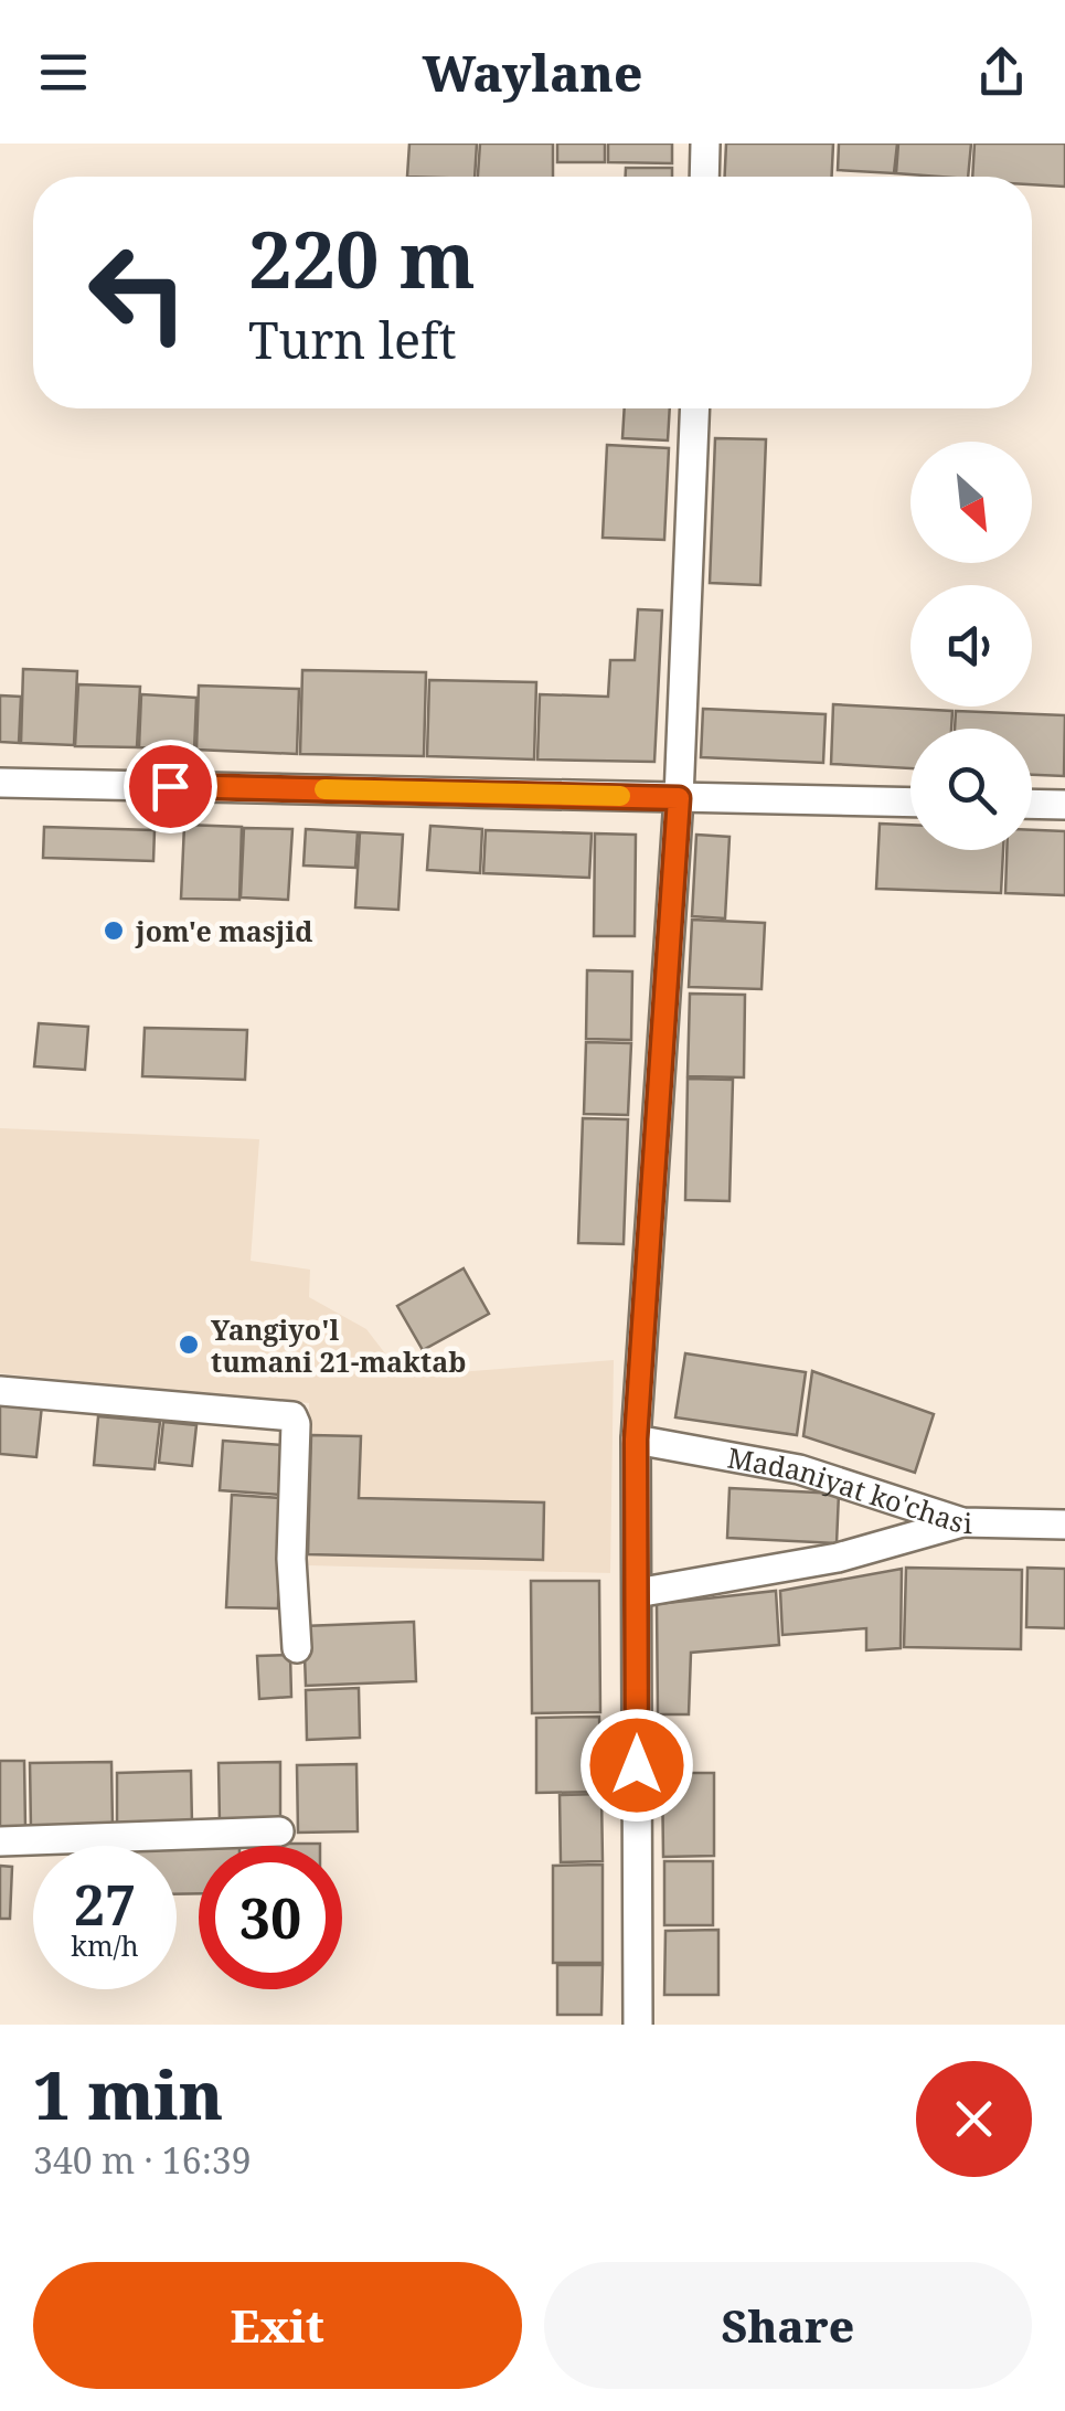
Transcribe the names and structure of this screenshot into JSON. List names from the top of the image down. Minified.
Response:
{"streets":{"street":["Madaniyat ko'chasi"]},"places":["jom'e masjid","Yangiyo'l tumani 21-maktab"],"north":"bottom right","page":{"header":"Waylane","turn":["220 m","Turn left"],"speed":"27 km/h","limit":"30","heading":["1 min","340 m · 16:39"],"buttons":["Exit","Share"]}}
